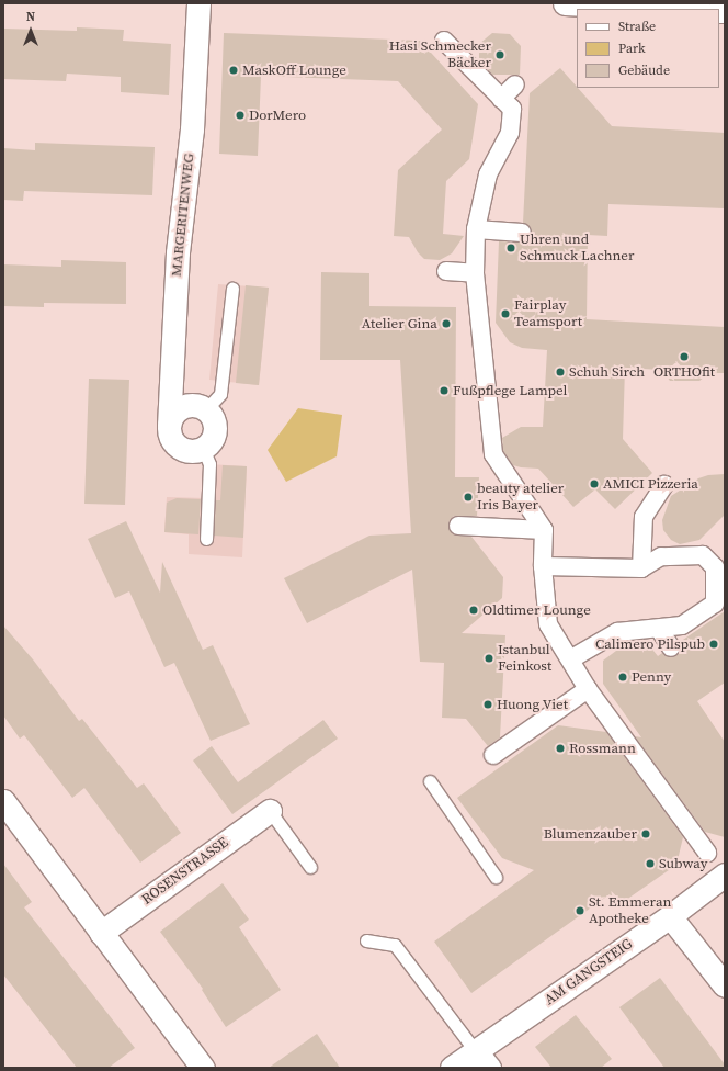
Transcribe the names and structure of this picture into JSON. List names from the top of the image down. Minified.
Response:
{"streets":{"street":["MARGERITENWEG","ROSENSTRASSE","AM GANGSTEIG"]},"places":["Hasi Schmecker Bäcker","MaskOff Lounge","DorMero","Uhren und Schmuck Lachner","Fairplay Teamsport","Atelier Gina","ORTHOfit","Schuh Sirch","Fußpflege Lampel","AMICI Pizzeria","beauty atelier Iris Bayer","Oldtimer Lounge","Calimero Pilspub","Istanbul Feinkost","Penny","Huong Viet","Rossmann","Blumenzauber","Subway","St. Emmeran Apotheke"],"legend":["Straße","Park","Gebäude"],"north":"top"}
